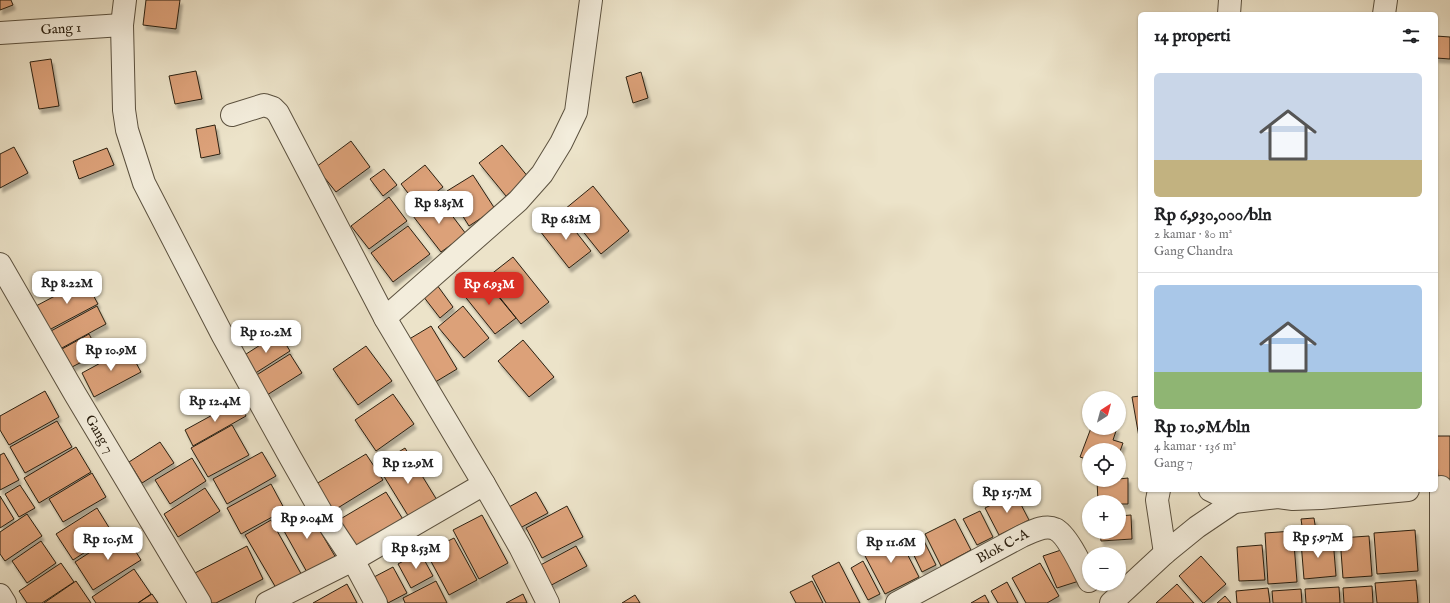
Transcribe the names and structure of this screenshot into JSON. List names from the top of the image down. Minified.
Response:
{"streets":{"street":["Gang 1","Gang 7","Blok C-A"]},"north":"top right","page":{"heading":"14 properti","list":[{"name":"Rp 6,930,000/bln","note":"2 kamar · 80 m² · Gang Chandra"},{"name":"Rp 10.9M/bln","note":"4 kamar · 136 m² · Gang 7"}],"price":["Rp 8.85M","Rp 6.81M","Rp 8.22M","Rp 6.93M","Rp 10.2M","Rp 10.9M","Rp 12.4M","Rp 12.9M","Rp 15.7M","Rp 9.04M","Rp 5.97M","Rp 10.5M","Rp 11.6M","Rp 8.53M"],"map_buttons":["+","−"]}}
